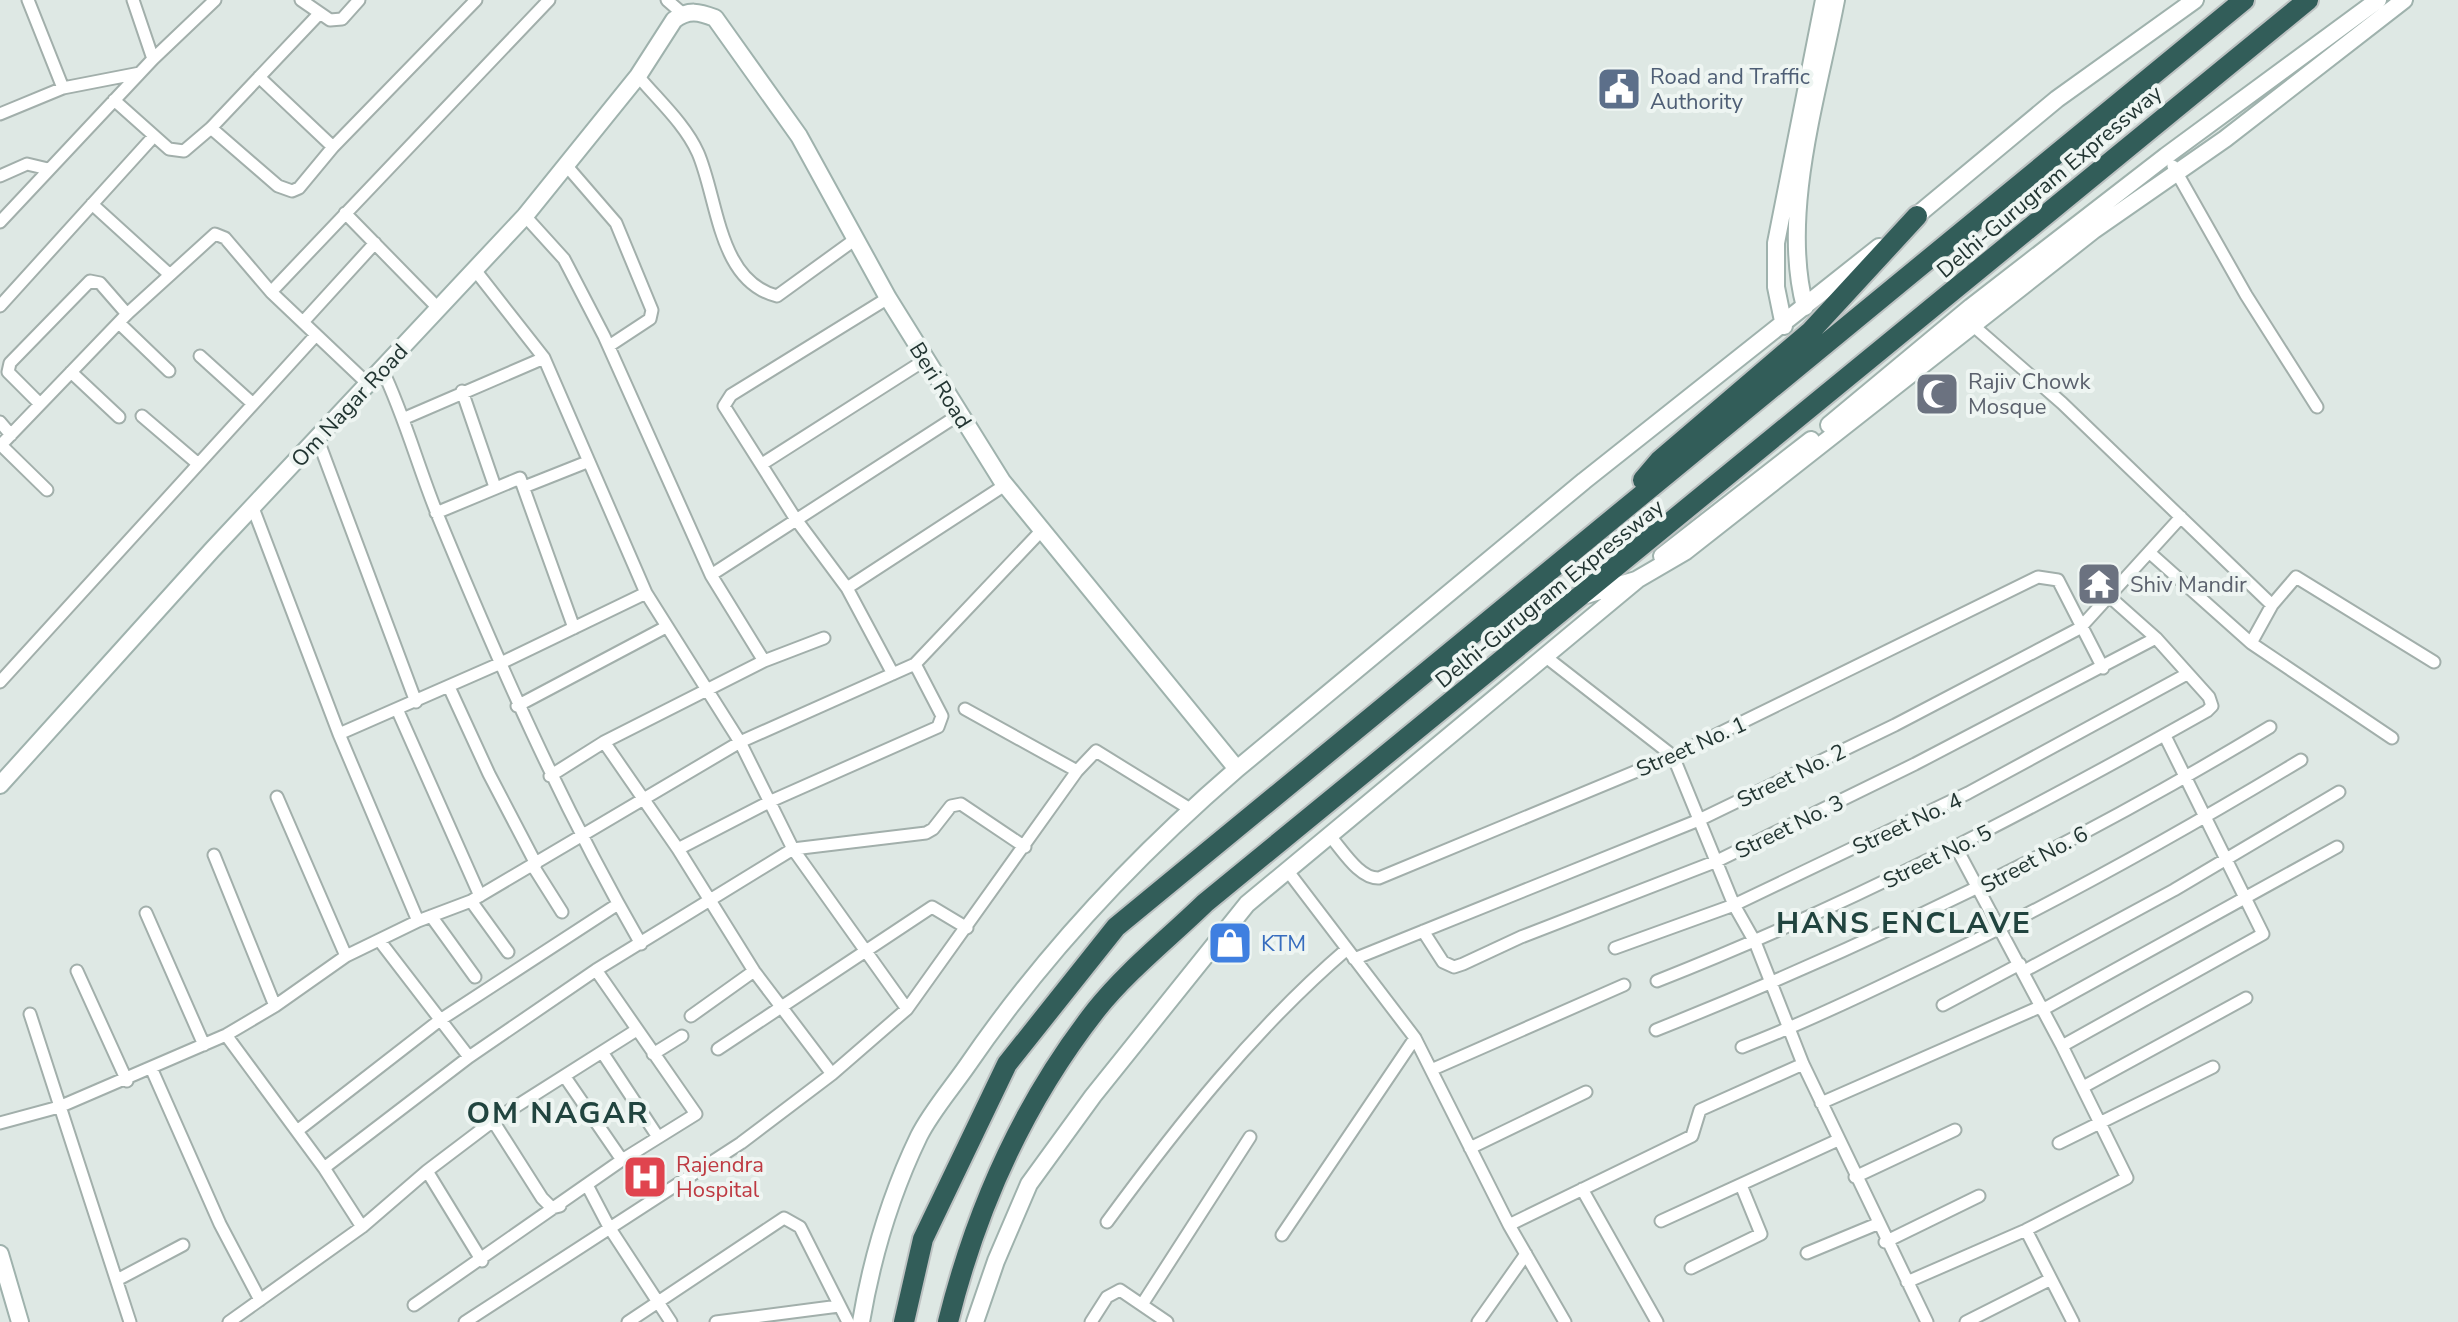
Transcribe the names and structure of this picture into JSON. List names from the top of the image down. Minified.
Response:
{"streets":{"highway":["Delhi-Gurugram Expressway"],"street":["Beri Road","Om Nagar Road","Street No. 1","Street No. 2","Street No. 4","Street No. 3","Street No. 5","Street No. 6"]},"crossings":[["Beri Road","Om Nagar Road"],["Street No. 1","Street No. 2"],["Street No. 2","Street No. 3"],["Street No. 4","Street No. 5"]],"districts":["HANS ENCLAVE","OM NAGAR"],"places":{"public building":["Road and Traffic Authority"],"mosque":["Rajiv Chowk Mosque"],"temple":["Shiv Mandir"],"shop":["KTM"],"hospital":["Rajendra Hospital"]}}
